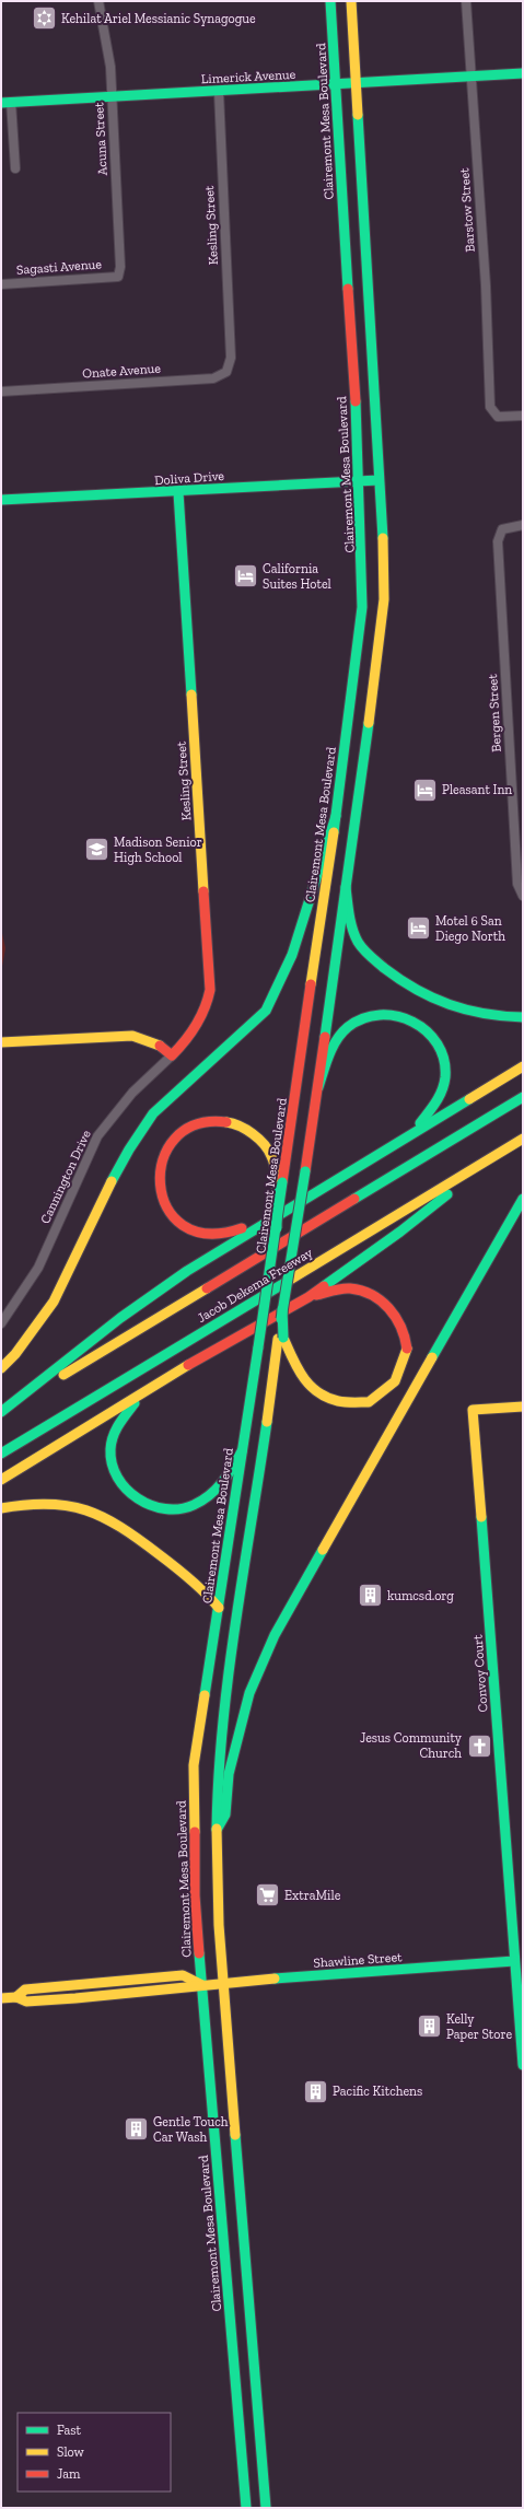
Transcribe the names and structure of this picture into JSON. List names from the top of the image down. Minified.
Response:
{"streets":{"main road":["Limerick Avenue","Clairemont Mesa Boulevard","Kesling Street","Doliva Drive","Jacob Dekema Freeway","Convoy Court","Shawline Street"],"street":["Acuna Street","Barstow Street","Sagasti Avenue","Onate Avenue","Bergen Street","Cannington Drive"]},"crossings":[["Limerick Avenue","Clairemont Mesa Boulevard"],["Limerick Avenue","Acuna Street"],["Limerick Avenue","Barstow Street"],["Limerick Avenue","Kesling Street"],["Clairemont Mesa Boulevard","Doliva Drive"],["Clairemont Mesa Boulevard","Shawline Street"],["Acuna Street","Sagasti Avenue"],["Kesling Street","Onate Avenue"],["Kesling Street","Doliva Drive"],["Kesling Street","Cannington Drive"],["Convoy Court","Shawline Street"]],"places":{"synagogue":["Kehilat Ariel Messianic Synagogue"],"hotel":["California Suites Hotel","Pleasant Inn","Motel 6 San Diego North"],"school or university":["Madison Senior High School"],"building":["kumcsd.org","Kelly Paper Store","Pacific Kitchens","Gentle Touch Car Wash"],"church":["Jesus Community Church"],"supermarket":["ExtraMile"]},"legend":["Fast","Slow","Jam"]}
